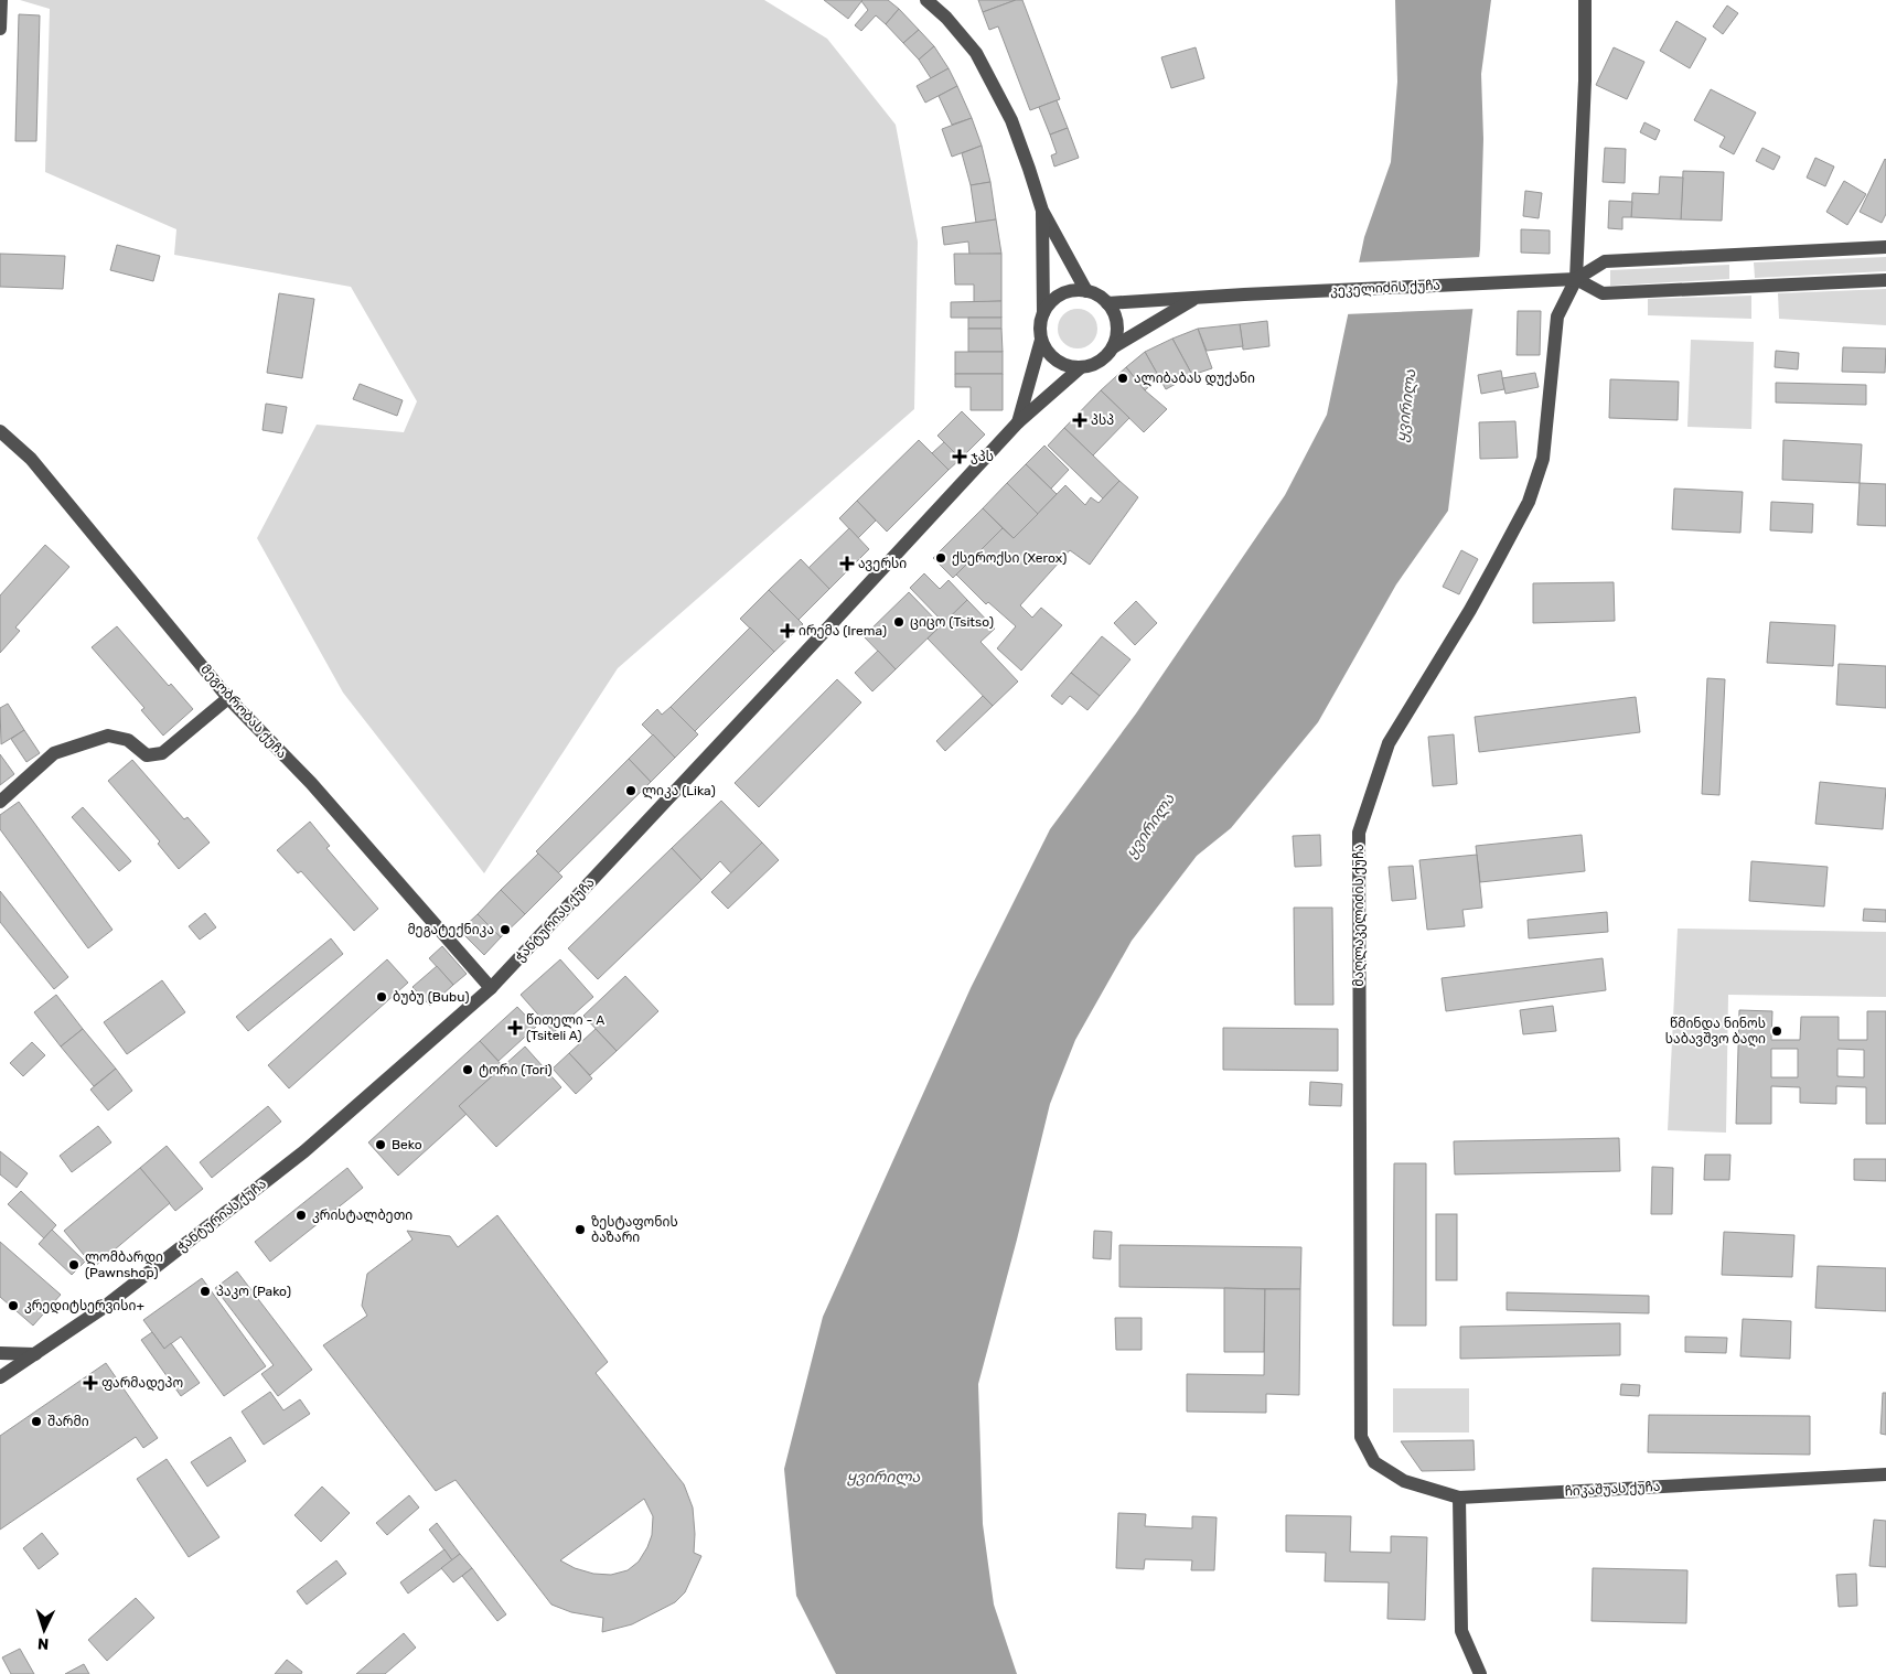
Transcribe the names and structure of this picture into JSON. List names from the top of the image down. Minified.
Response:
{"streets":{"street":["კეკელიძის ქუჩა","მეგობრობას ქუჩა","მაღლაკელიძის ქუჩა","ჭანტურიას ქუჩა","ჩიკაშუას ქუჩა"]},"crossings":[["კეკელიძის ქუჩა","მაღლაკელიძის ქუჩა"],["კეკელიძის ქუჩა","ჭანტურიას ქუჩა"],["მეგობრობას ქუჩა","ჭანტურიას ქუჩა"],["მაღლაკელიძის ქუჩა","ჩიკაშუას ქუჩა"]],"water":["ყვირილა"],"places":{"other":["ალიბაბას დუქანი","ქსეროქსი (Xerox)","ციცო (Tsitso)","ლიკა (Lika)","მეგატექნიკა","ბუბუ (Bubu)","წმინდა ნინოს საბავშვო ბაღი","ტორი (Tori)","Beko","კრისტალბეთი","ზესტაფონის ბაზარი","ლომბარდი (Pawnshop)","პაკო (Pako)","კრედიტსერვისი+","შარმი"],"health":["პსპ","ჯპს","ავერსი","ირემა (Irema)","წითელი - A (Tsiteli A)","ფარმადეპო"]},"north":"bottom"}
